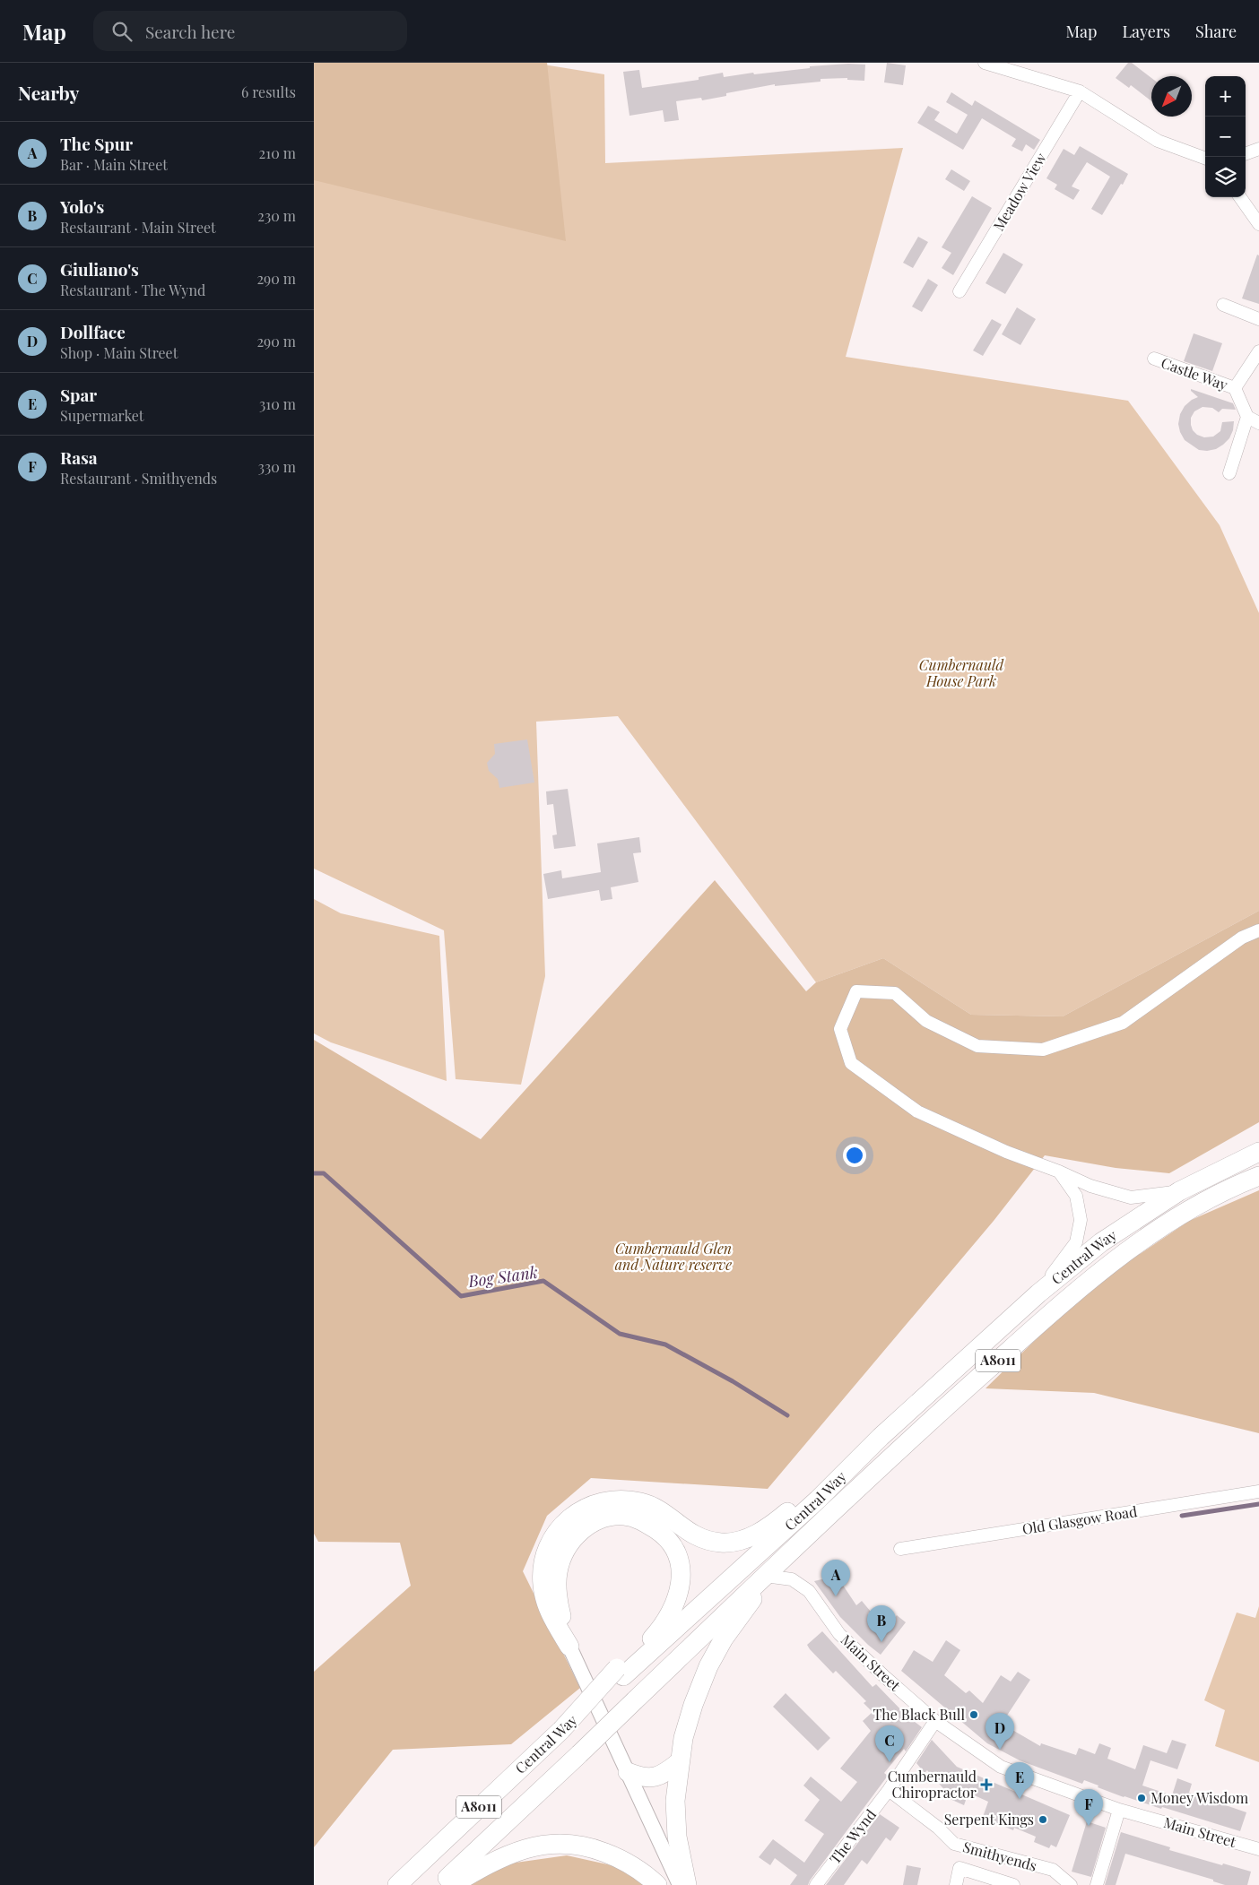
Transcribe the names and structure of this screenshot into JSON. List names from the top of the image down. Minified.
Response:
{"streets":{"main road":["Central Way","A8011"],"street":["Meadow View","Castle Way","Old Glasgow Road","Main Street","The Wynd","Smithyends"]},"crossings":[["Central Way","Main Street"],["Main Street","The Wynd"],["The Wynd","Smithyends"]],"water":["Bog Stank"],"parks":["Cumbernauld House Park","Cumbernauld Glen and Nature reserve"],"places":{"other":["The Black Bull","Money Wisdom","Serpent Kings"],"health":["Cumbernauld Chiropractor"]},"north":"bottom left","page":{"header":"Map","search":"Search here","nav":["Map","Layers","Share"],"heading":["Nearby","6 results"],"map_buttons":["+","−"],"list":[{"mark":"A","name":"The Spur","note":"Bar · Main Street","value":"210 m"},{"mark":"B","name":"Yolo's","note":"Restaurant · Main Street","value":"230 m"},{"mark":"C","name":"Giuliano's","note":"Restaurant · The Wynd","value":"290 m"},{"mark":"D","name":"Dollface","note":"Shop · Main Street","value":"290 m"},{"mark":"E","name":"Spar","note":"Supermarket","value":"310 m"},{"mark":"F","name":"Rasa","note":"Restaurant · Smithyends","value":"330 m"}],"pins":["A","B","D","C","E","F"]}}
